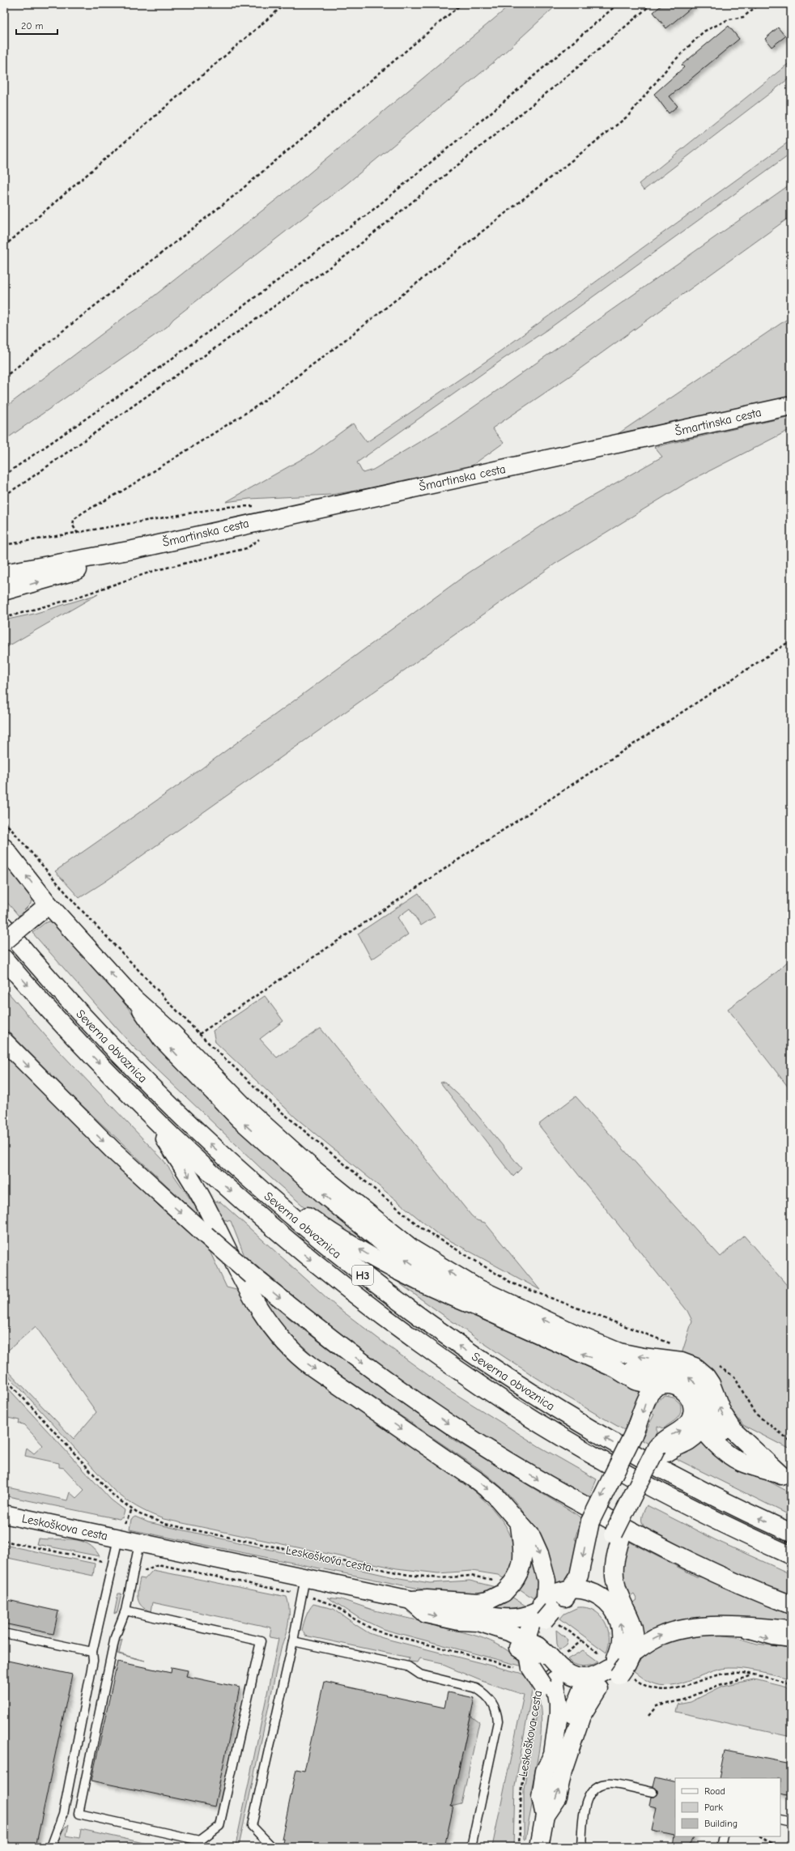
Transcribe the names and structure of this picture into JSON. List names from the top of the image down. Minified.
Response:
{"streets":{"main road":["Šmartinska cesta","Severna obvoznica","H3","Leskoškova cesta"]},"legend":["Road","Park","Building"],"scale_bar":"20 m"}
